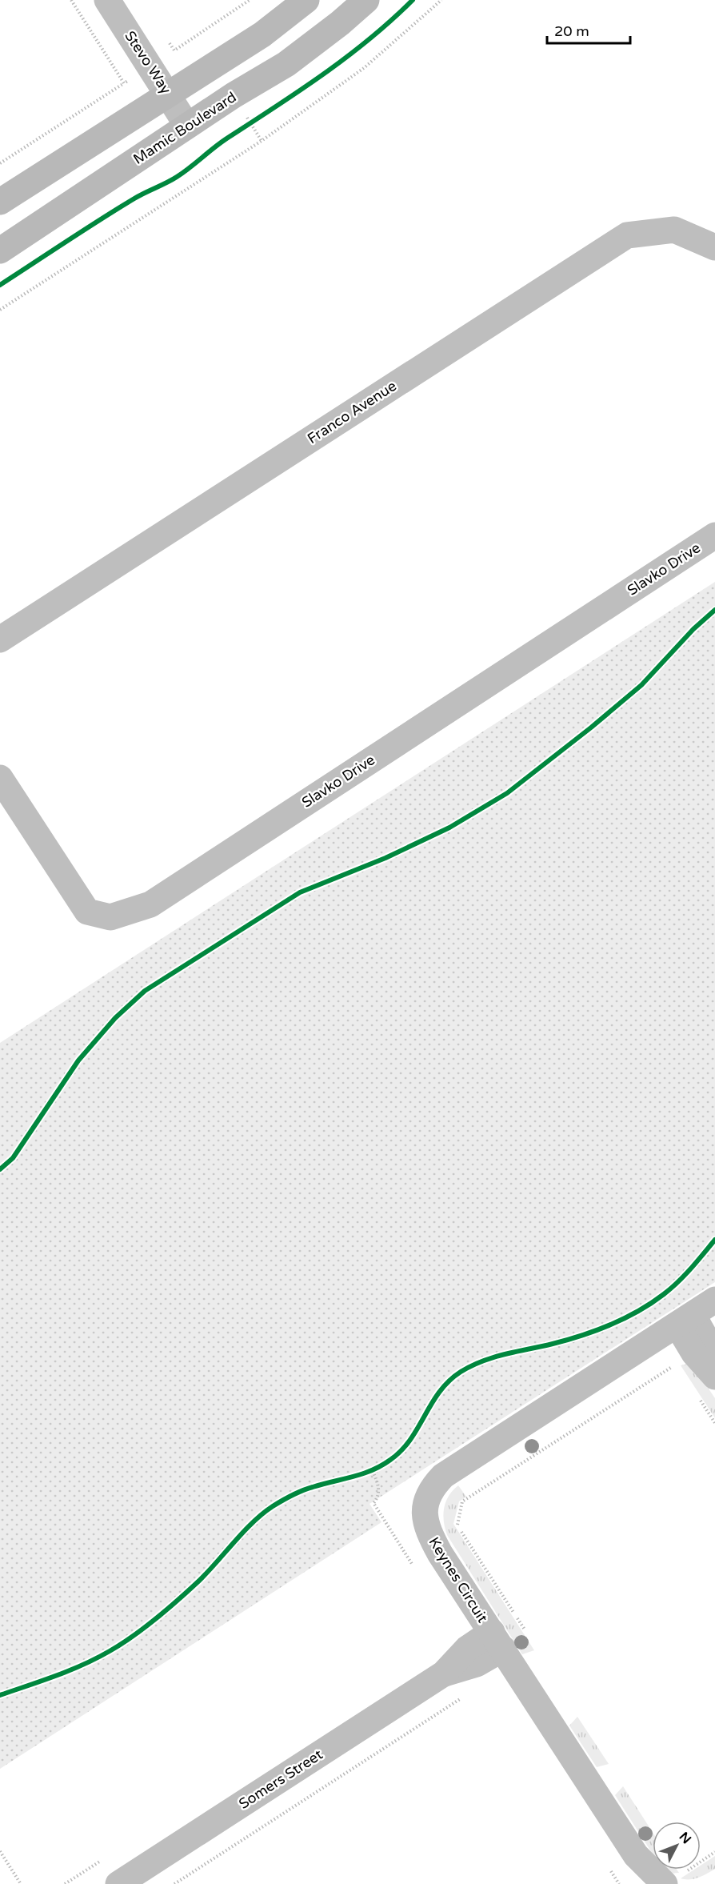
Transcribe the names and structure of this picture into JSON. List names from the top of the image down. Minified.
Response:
{"streets":{"street":["Stevo Way","Mamic Boulevard","Franco Avenue","Slavko Drive","Keynes Circuit","Somers Street"]},"crossings":[["Stevo Way","Mamic Boulevard"],["Keynes Circuit","Somers Street"]],"scale_bar":"20 m","north":"top right"}
